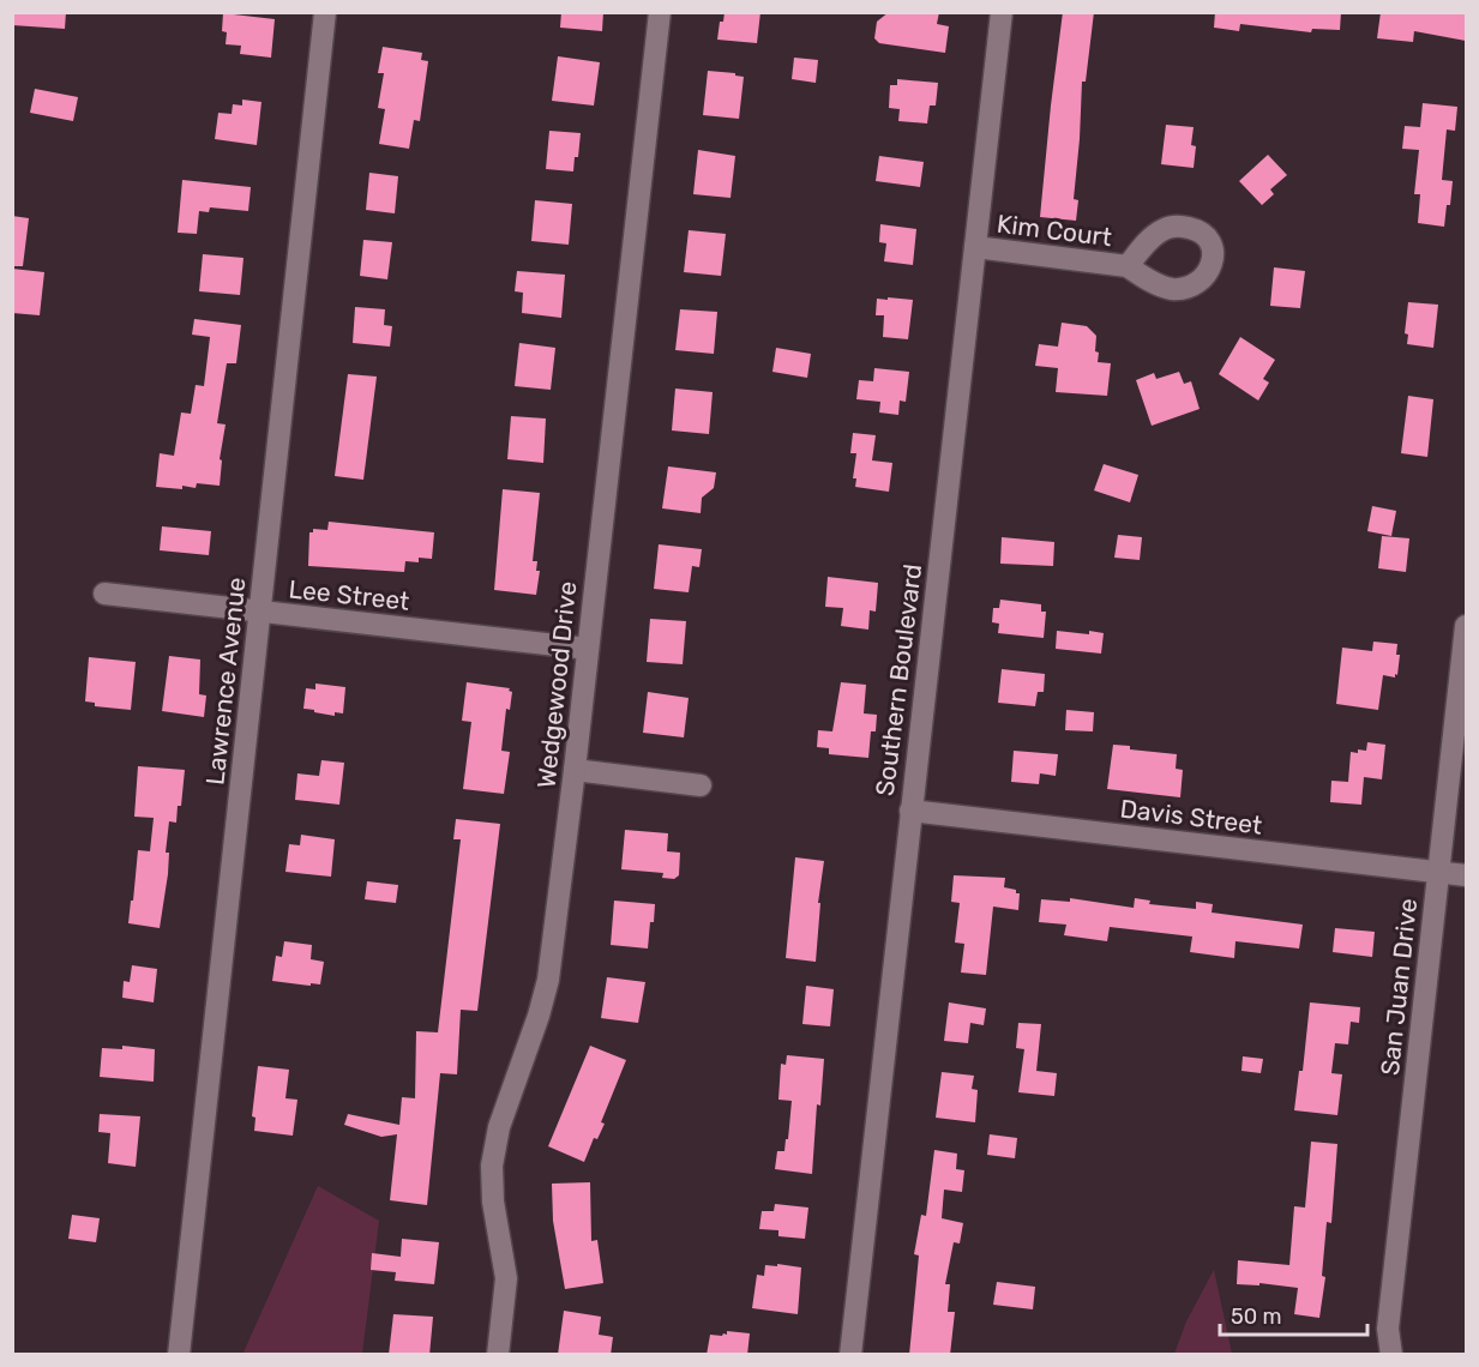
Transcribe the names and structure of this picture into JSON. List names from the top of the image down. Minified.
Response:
{"streets":{"street":["Kim Court","Lee Street","Southern Boulevard","Lawrence Avenue","Wedgewood Drive","Davis Street","San Juan Drive"]},"crossings":[["Kim Court","Southern Boulevard"],["Lee Street","Lawrence Avenue"],["Lee Street","Wedgewood Drive"],["Southern Boulevard","Davis Street"],["Davis Street","San Juan Drive"]],"scale_bar":"50 m"}
